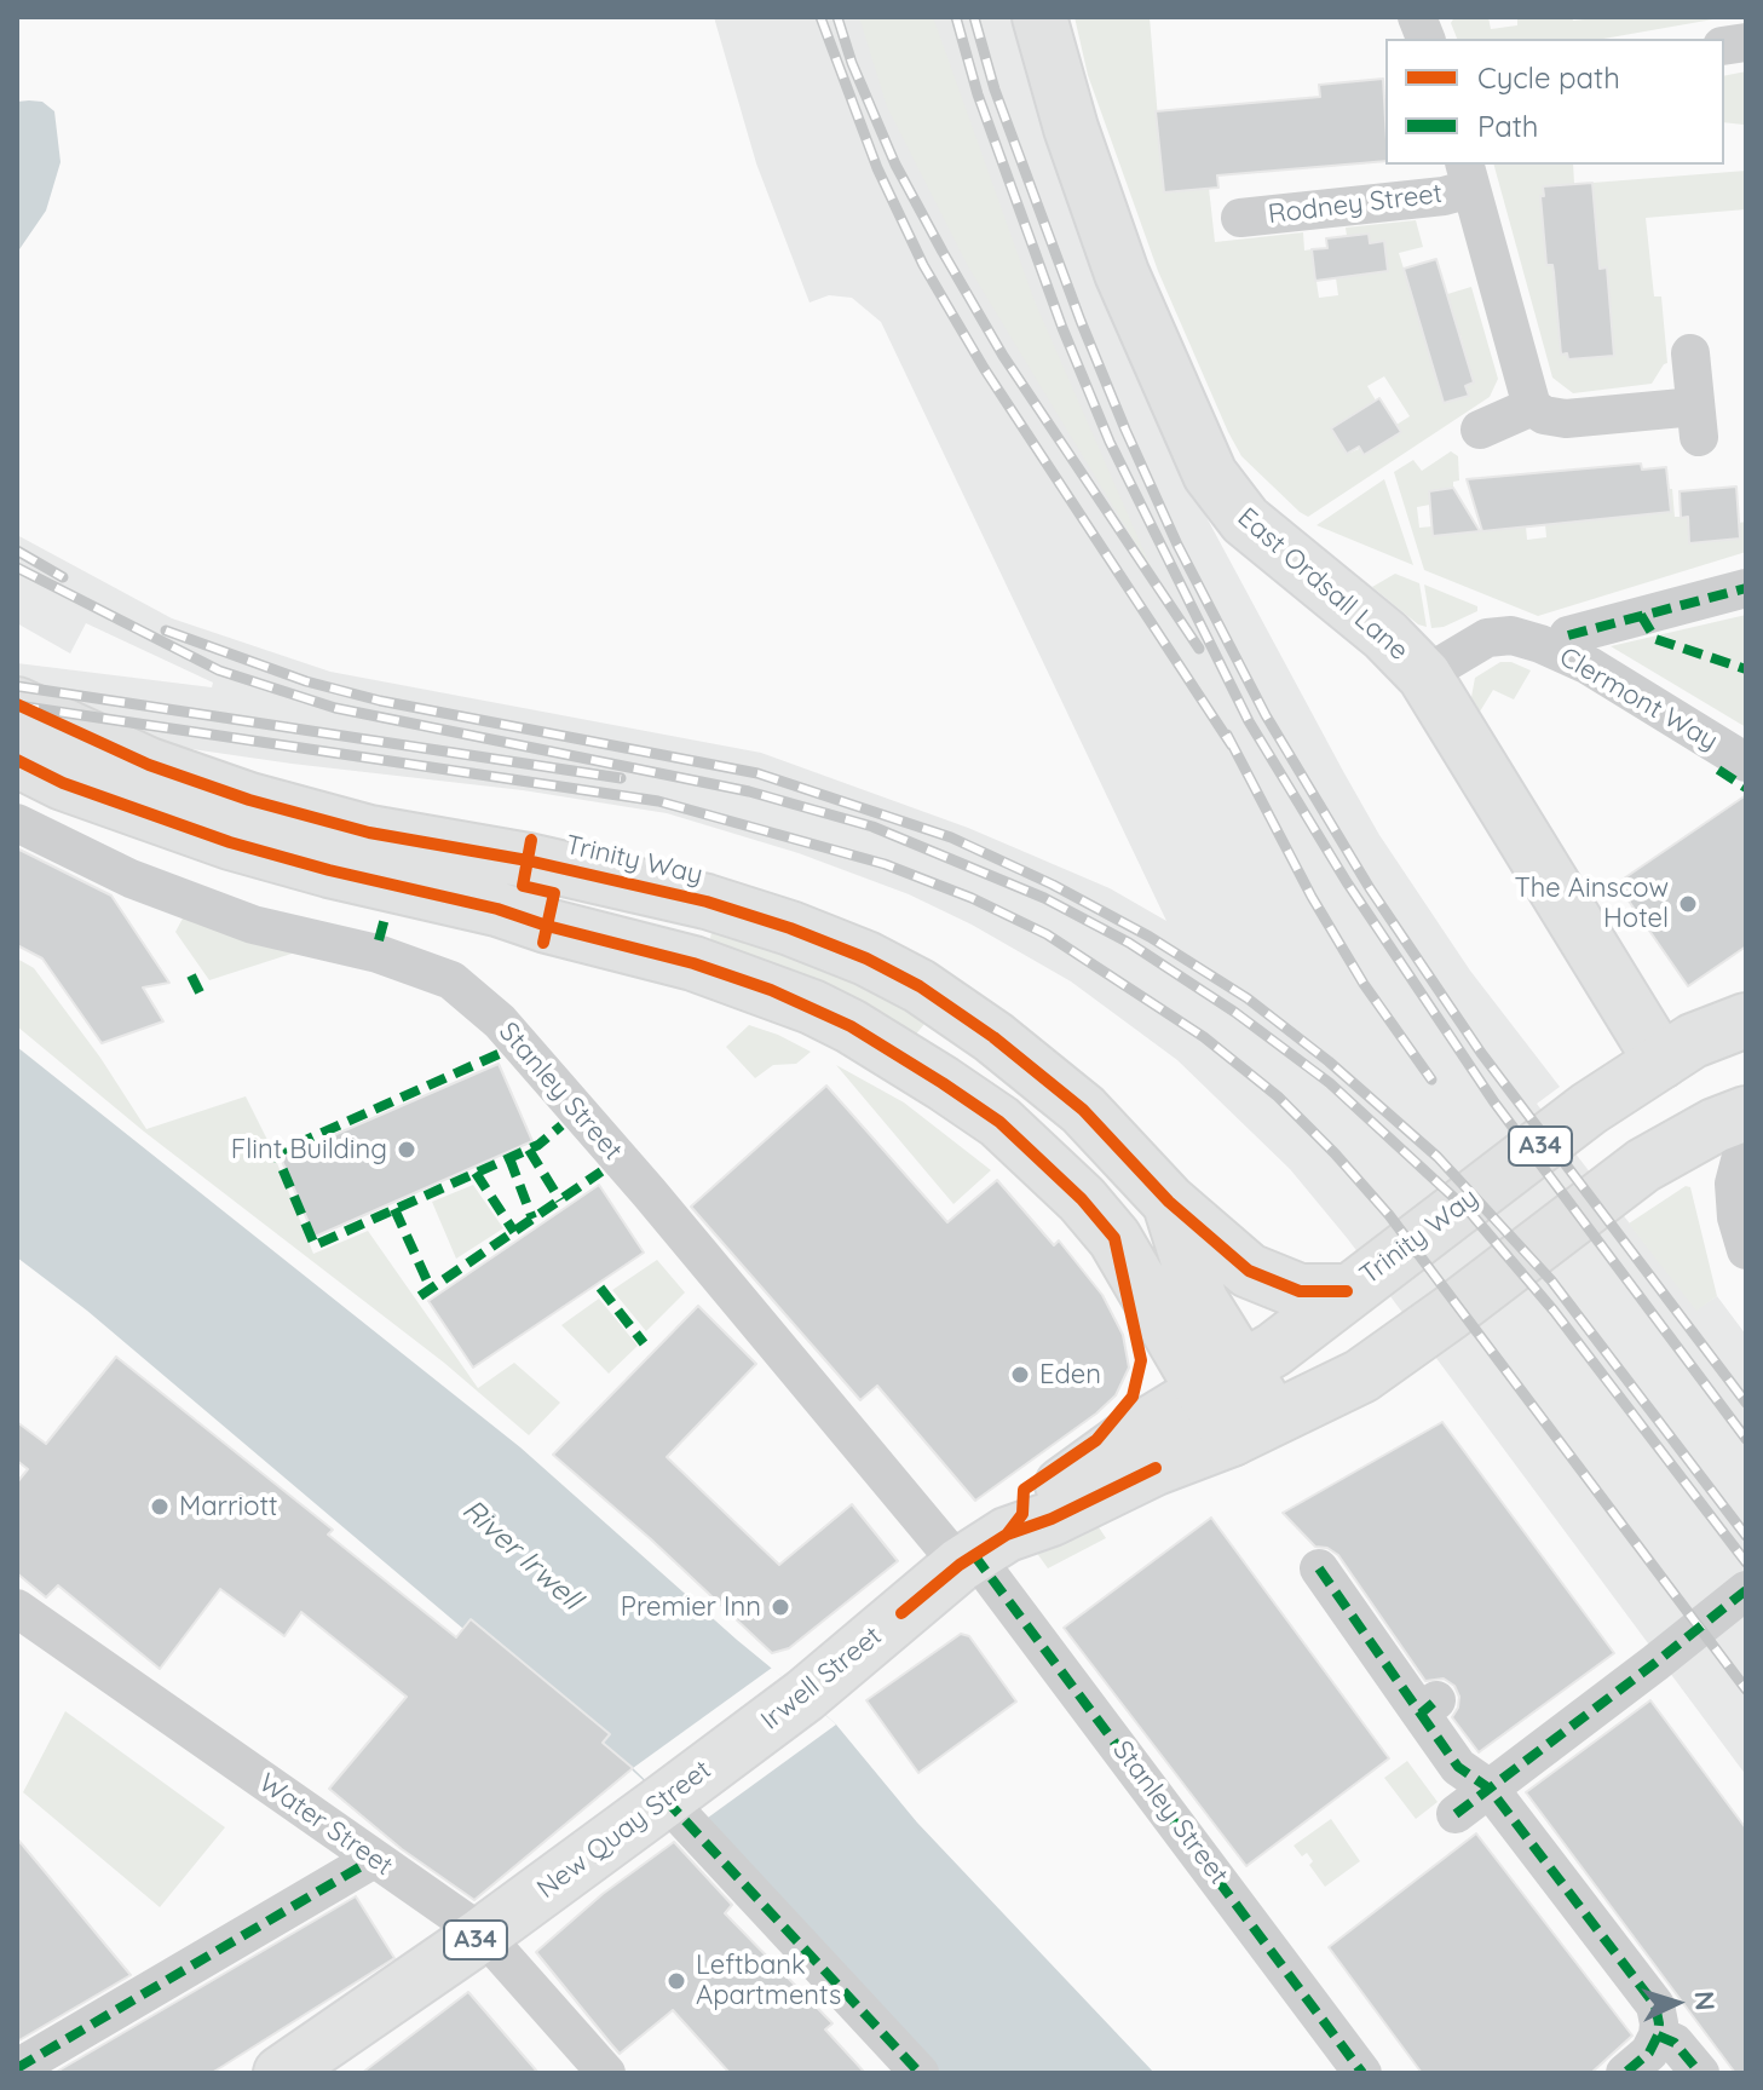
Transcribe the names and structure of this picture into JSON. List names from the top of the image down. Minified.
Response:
{"streets":{"main road":["East Ordsall Lane","Trinity Way","A34","Irwell Street","New Quay Street"],"street":["Rodney Street","Clermont Way","Stanley Street","Water Street"]},"crossings":[["East Ordsall Lane","Clermont Way"],["East Ordsall Lane","Trinity Way"],["Trinity Way","A34"],["Trinity Way","Irwell Street"],["Stanley Street","Irwell Street"],["A34","Irwell Street"],["Irwell Street","New Quay Street"],["Water Street","New Quay Street"]],"water":["River Irwell"],"places":["The Ainscow Hotel","Flint Building","Eden","Marriott","Premier Inn","Leftbank Apartments"],"legend":["Cycle path","Path"],"north":"right"}
